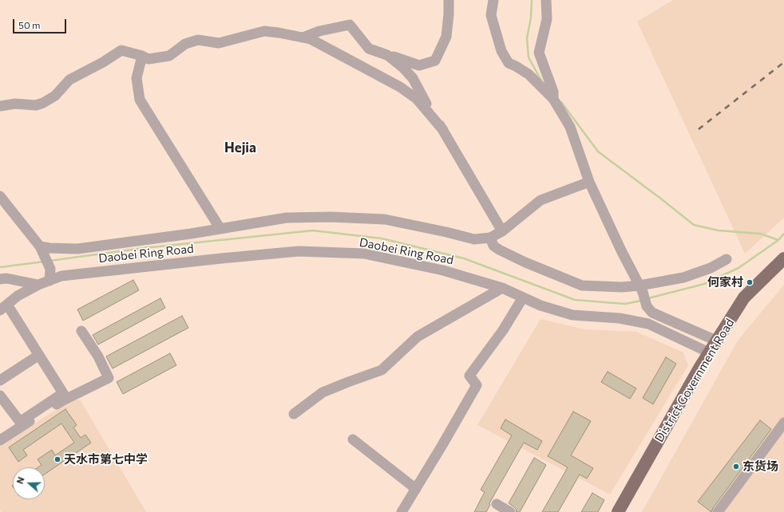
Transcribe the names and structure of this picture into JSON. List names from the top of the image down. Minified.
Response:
{"streets":{"main road":["District Government Road"],"street":["Daobei Ring Road"]},"crossings":[["Daobei Ring Road","District Government Road"]],"districts":["Hejia"],"places":["何家村","天水市第七中学","东货场"],"scale_bar":"50 m","north":"left"}
